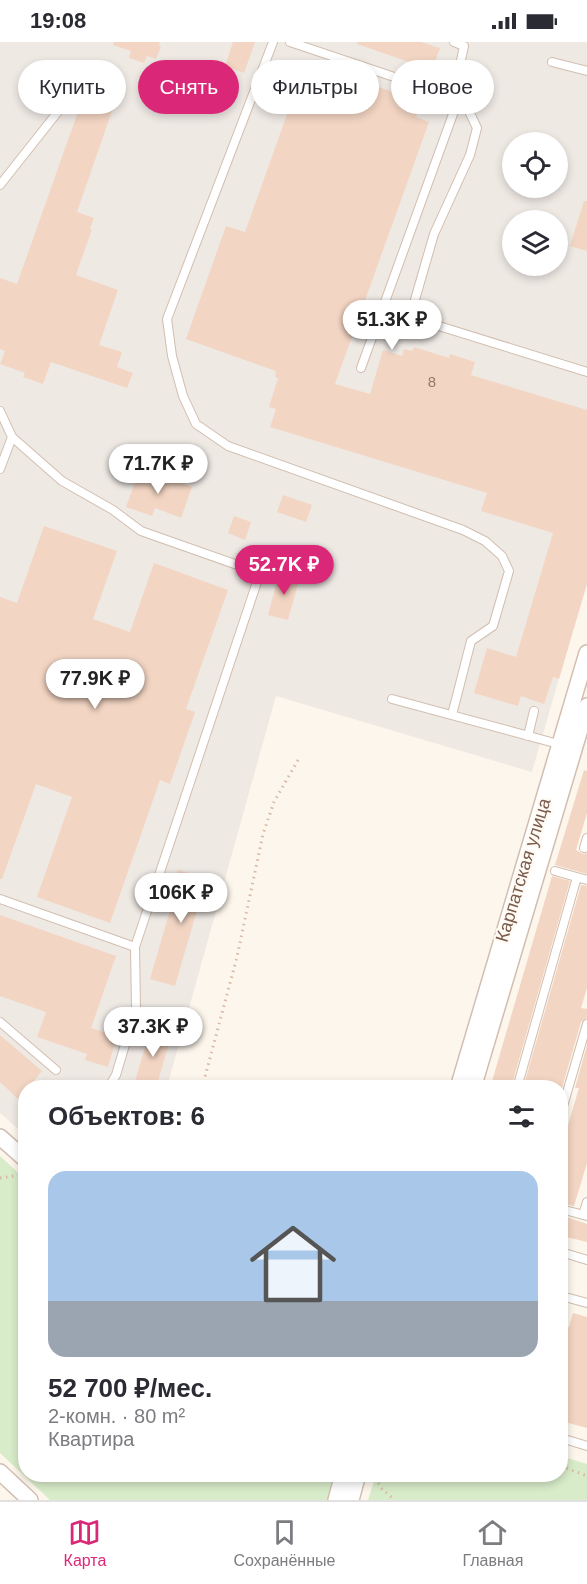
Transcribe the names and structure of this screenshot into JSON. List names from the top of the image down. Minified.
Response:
{"streets":{"street":["Карпатская улица"]},"house_numbers":["8"],"page":{"status":"19:08","chip":["Купить","Снять","Фильтры","Новое"],"price":["51.3K ₽","71.7K ₽","52.7K ₽","77.9K ₽","106K ₽","37.3K ₽"],"heading":"Объектов: 6","list":[{"name":"52 700 ₽/мес.","note":"2-комн. · 80 m² · Квартира"}],"tabs":["Карта","Сохранённые","Главная"]}}
